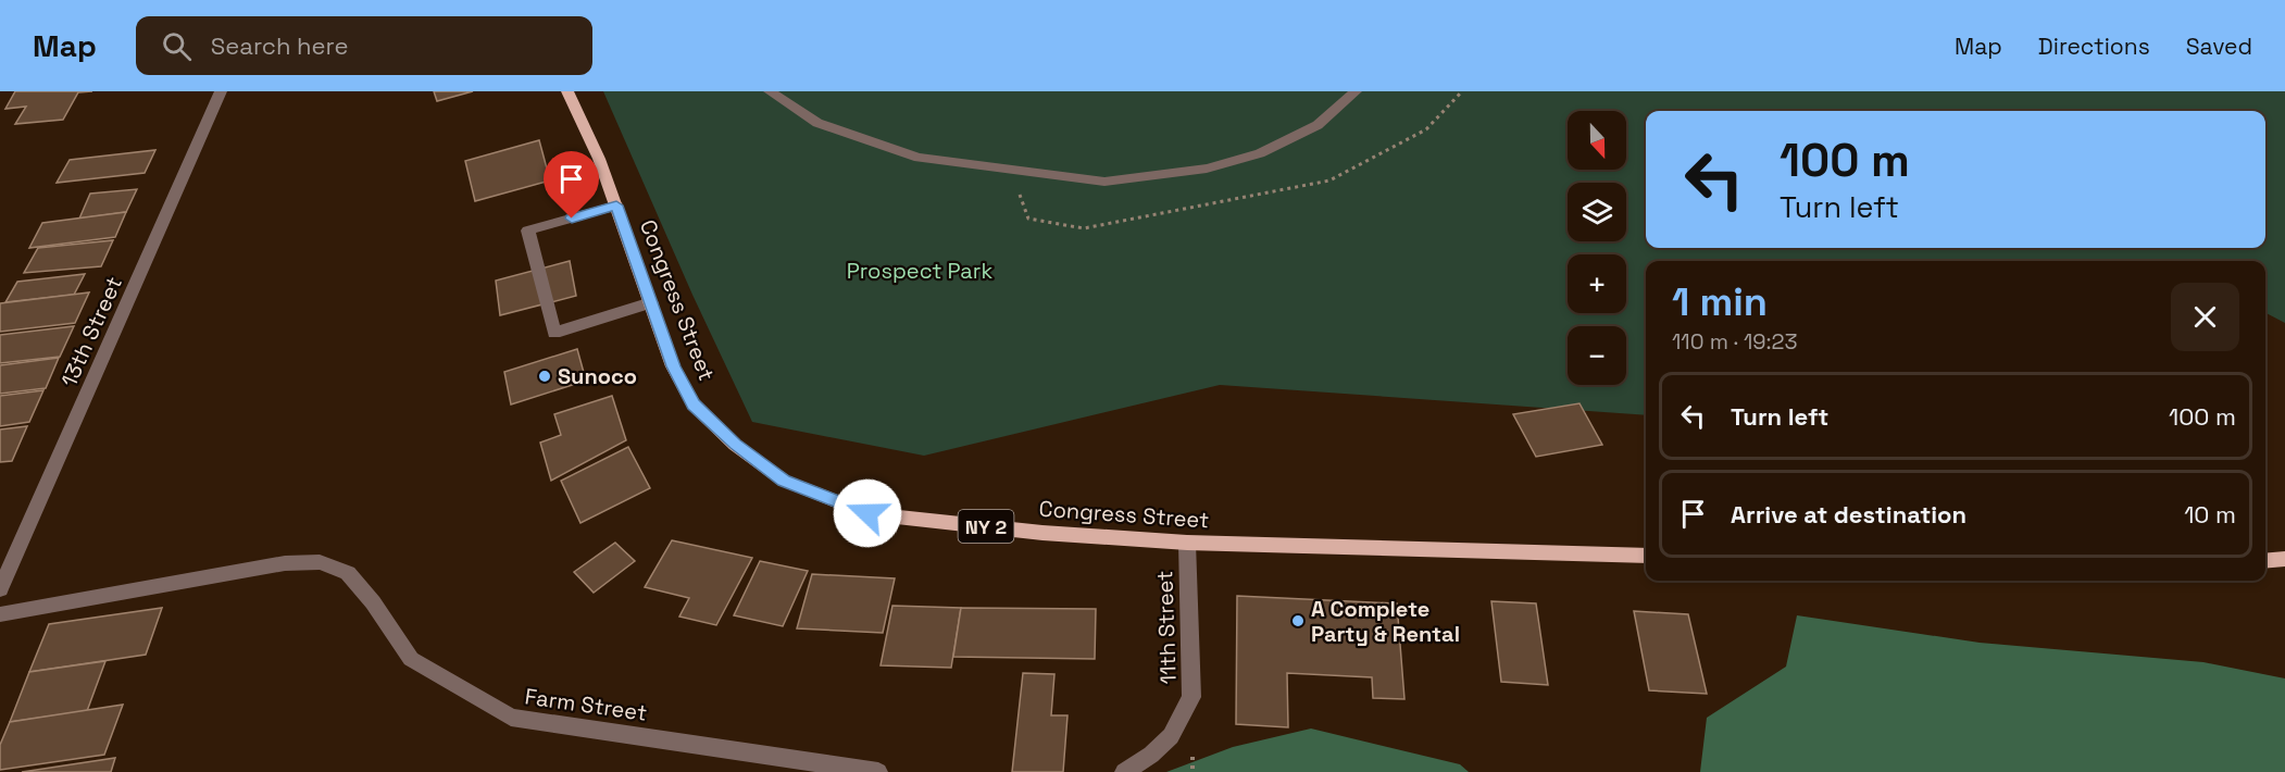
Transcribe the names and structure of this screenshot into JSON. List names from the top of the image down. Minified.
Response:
{"streets":{"main road":["Congress Street","NY 2"],"street":["13th Street","11th Street","Farm Street"]},"crossings":[["Congress Street","11th Street"]],"parks":["Prospect Park"],"places":["Sunoco","A Complete Party & Rental"],"north":"bottom","page":{"header":"Map","search":"Search here","nav":["Map","Directions","Saved"],"map_buttons":["+","−"],"turn":["100 m","Turn left"],"heading":["1 min","110 m · 19:23"],"list":[{"name":"Turn left","value":"100 m"},{"name":"Arrive at destination","value":"10 m"}]}}
